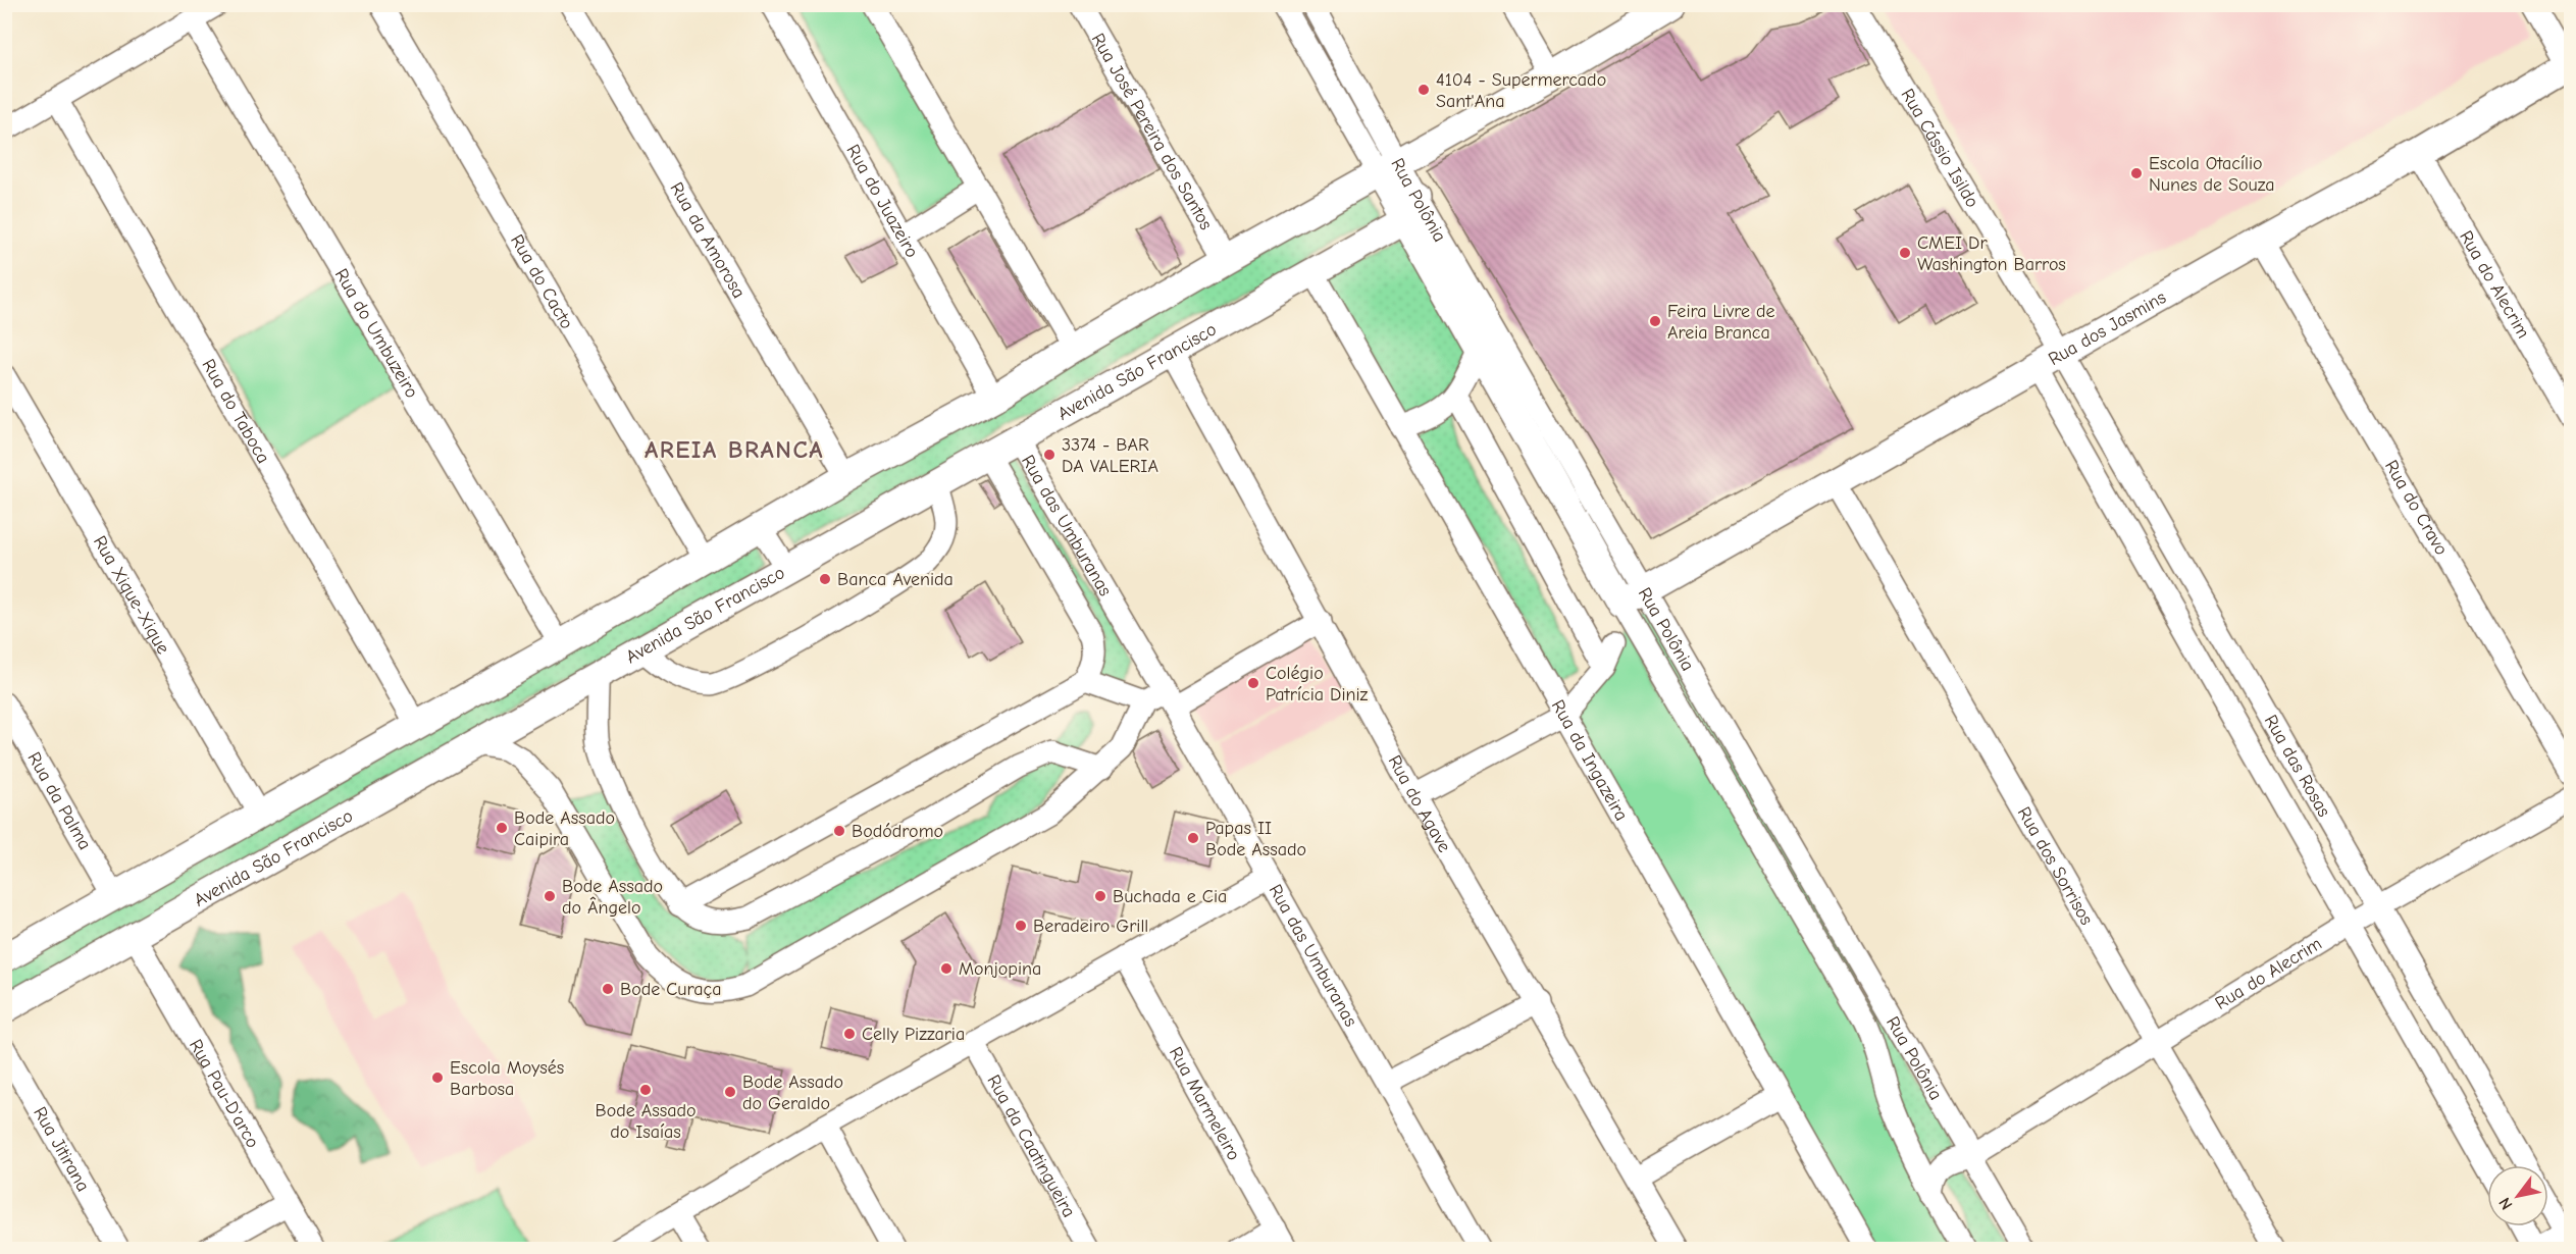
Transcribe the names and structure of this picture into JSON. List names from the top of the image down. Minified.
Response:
{"streets":{"main road":["Rua Polônia","Rua dos Jasmins","Avenida São Francisco"],"street":["Rua José Pereira dos Santos","Rua Cássio Isildo","Rua do Juazeiro","Rua da Amorosa","Rua do Cacto","Rua do Alecrim","Rua do Umbuzeiro","Rua do Taboca","Rua do Cravo","Rua das Umburanas","Rua Xique-Xique","Rua da Ingazeira","Rua das Rosas","Rua da Palma","Rua do Agave","Rua dos Sorrisos","Rua Pau-D'arco","Rua Marmeleiro","Rua da Caatingueira","Rua Jitirana"]},"crossings":[["Rua Cássio Isildo","Rua dos Jasmins"],["Rua Cássio Isildo","Rua das Rosas"],["Rua Polônia","Rua do Alecrim"],["Rua Polônia","Rua dos Jasmins"],["Rua Polônia","Avenida São Francisco"],["Rua do Alecrim","Rua dos Jasmins"],["Rua do Alecrim","Rua das Rosas"],["Rua do Alecrim","Rua dos Sorrisos"],["Rua dos Jasmins","Rua do Cravo"],["Rua dos Jasmins","Rua das Rosas"],["Rua dos Jasmins","Rua dos Sorrisos"],["Avenida São Francisco","Rua das Umburanas"],["Avenida São Francisco","Rua da Ingazeira"],["Avenida São Francisco","Rua do Agave"],["Avenida São Francisco","Rua Pau-D'arco"]],"districts":["AREIA BRANCA"],"places":["4104 - Supermercado Sant'Ana","Escola Otacílio Nunes de Souza","CMEI Dr Washington Barros","Feira Livre de Areia Branca","3374 - BAR DA VALERIA","Banca Avenida","Colégio Patrícia Diniz","Bode Assado Caipira","Bodódromo","Papas II Bode Assado","Bode Assado do Ângelo","Buchada e Cia","Beradeiro Grill","Monjopina","Bode Curaça","Celly Pizzaria","Escola Moysés Barbosa","Bode Assado do Isaías","Bode Assado do Geraldo"],"north":"bottom left"}
